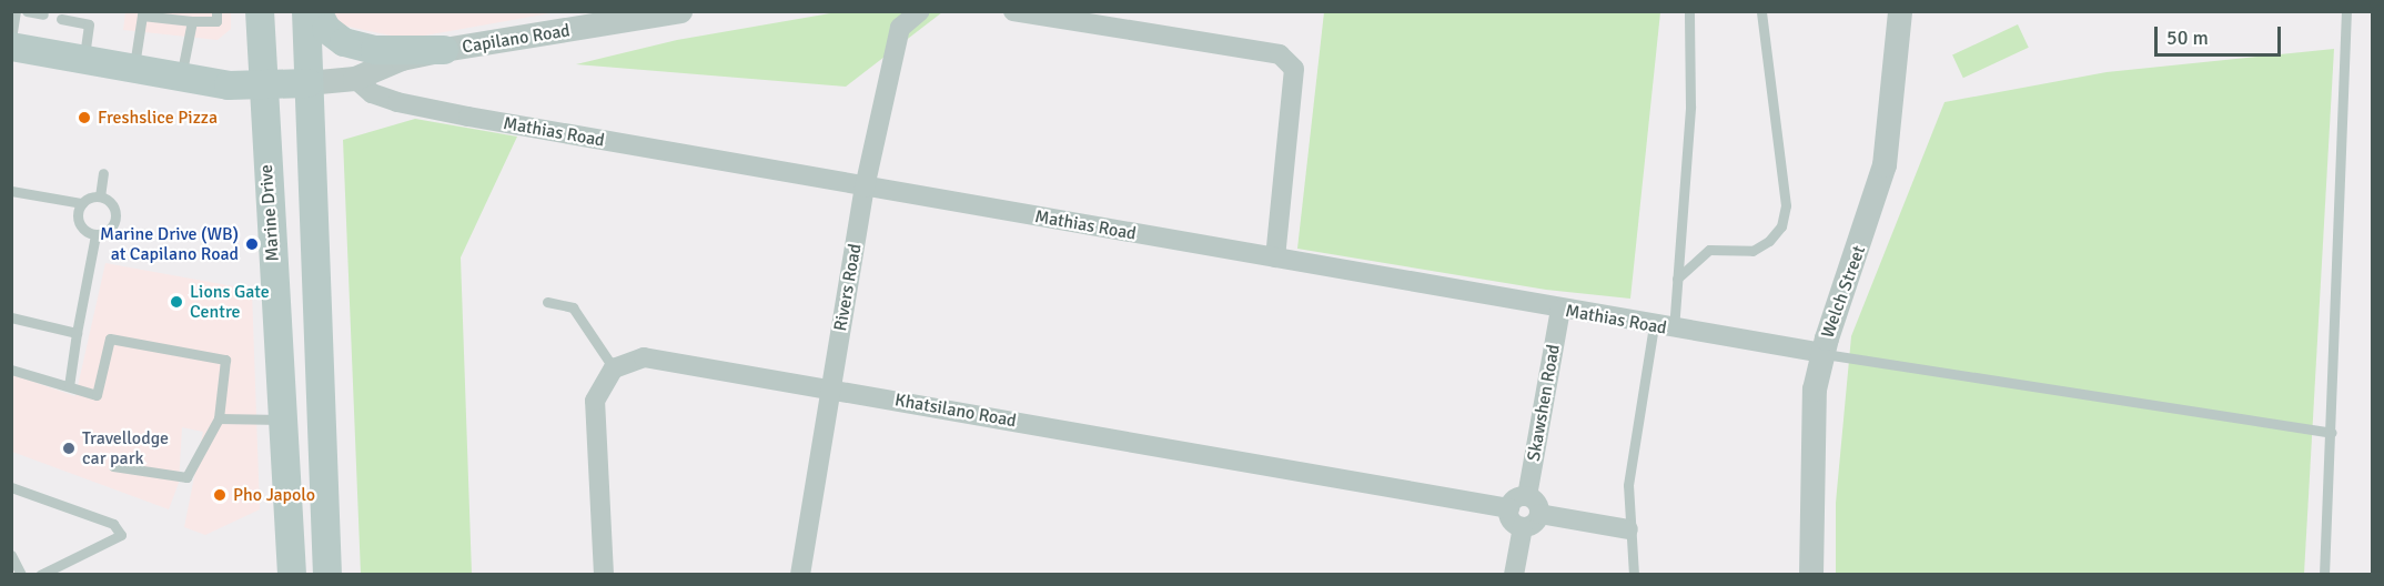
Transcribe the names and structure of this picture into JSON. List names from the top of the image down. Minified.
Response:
{"streets":{"main road":["Marine Drive"],"street":["Capilano Road","Mathias Road","Rivers Road","Welch Street","Skawshen Road","Khatsilano Road"]},"crossings":[["Capilano Road","Mathias Road"],["Mathias Road","Rivers Road"],["Mathias Road","Welch Street"],["Mathias Road","Skawshen Road"],["Rivers Road","Khatsilano Road"],["Skawshen Road","Khatsilano Road"]],"places":["Freshslice Pizza","Marine Drive (WB) at Capilano Road","Lions Gate Centre","Travellodge car park","Pho Japolo"],"scale_bar":"50 m"}
